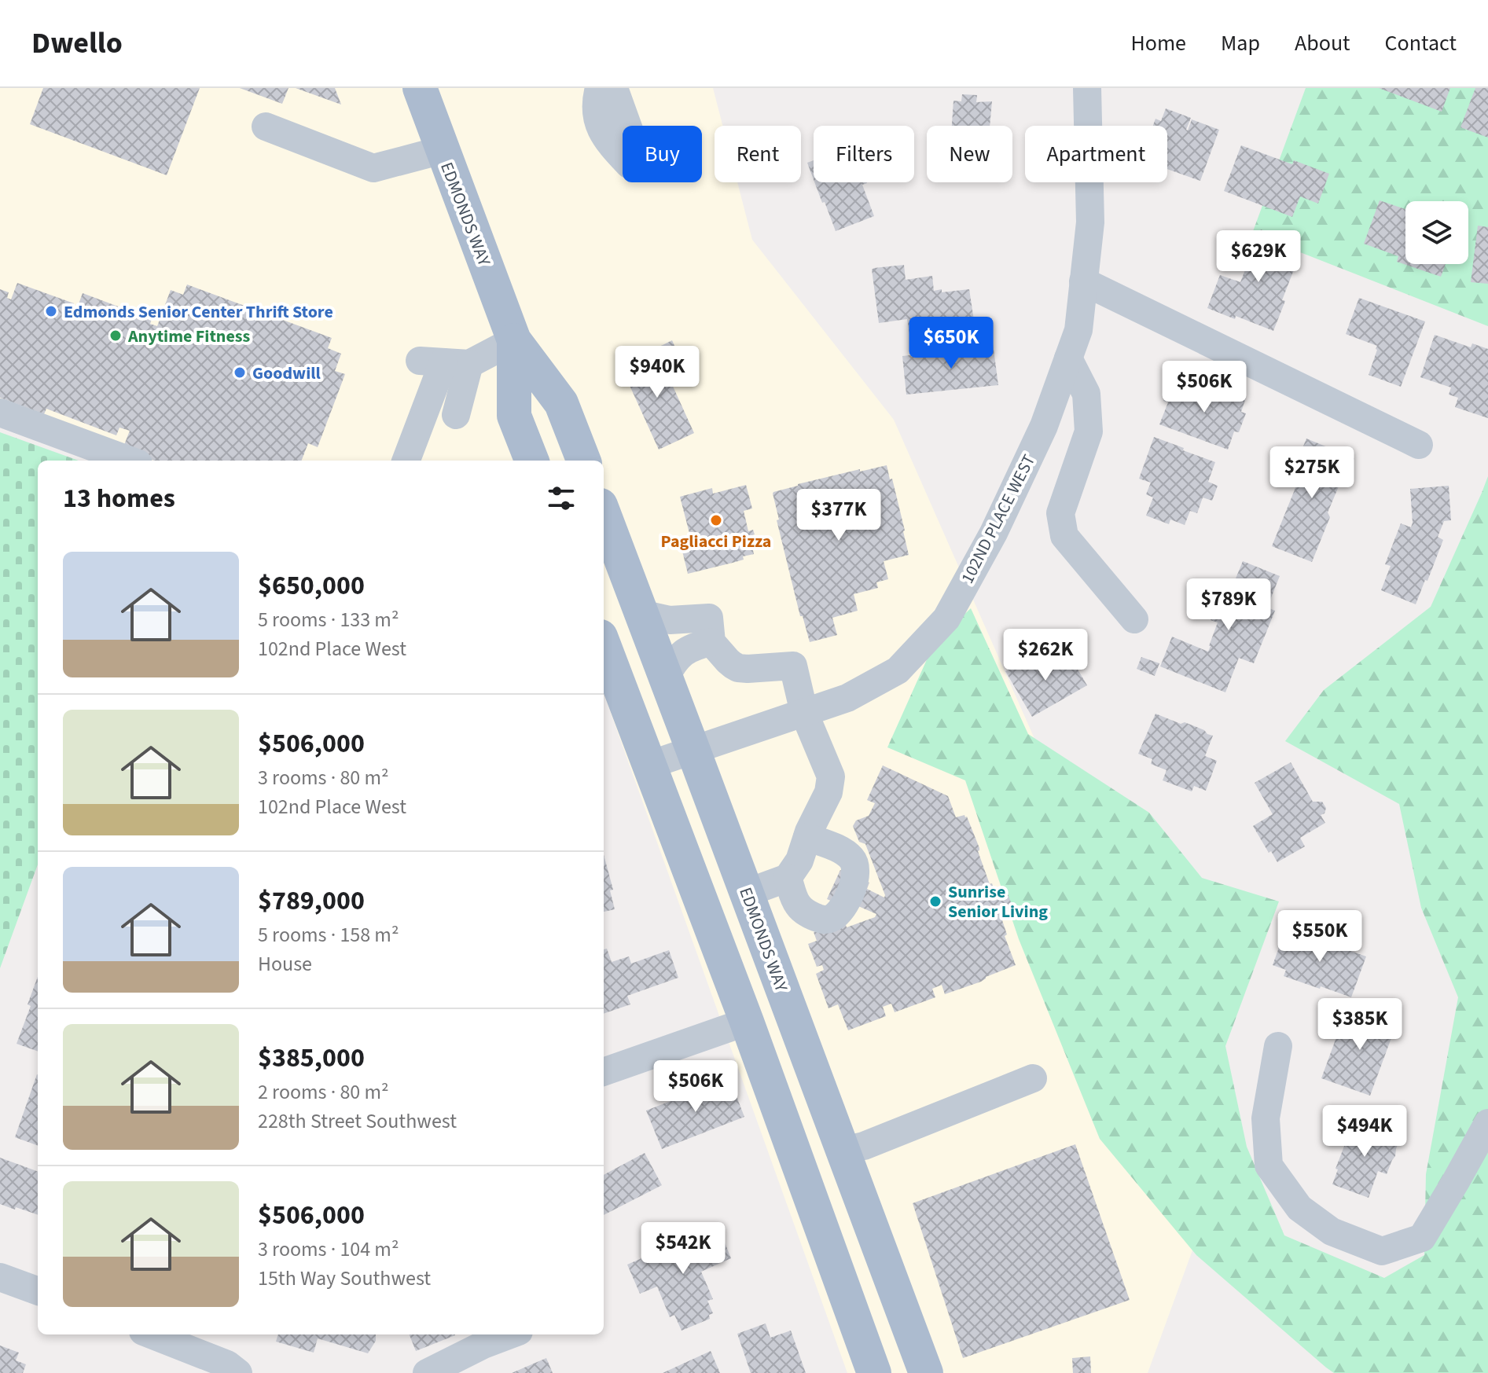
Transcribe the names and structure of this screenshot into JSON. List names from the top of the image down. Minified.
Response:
{"streets":{"main road":["EDMONDS WAY"],"street":["102ND PLACE WEST"]},"crossings":[["EDMONDS WAY","102ND PLACE WEST"]],"places":["Edmonds Senior Center Thrift Store","Anytime Fitness","Goodwill","Pagliacci Pizza","Sunrise Senior Living"],"page":{"header":"Dwello","nav":["Home","Map","About","Contact"],"chip":["Buy","Rent","Filters","New","Apartment"],"price":["$629K","$650K","$940K","$506K","$275K","$377K","$789K","$262K","$550K","$385K","$506K","$494K","$542K"],"heading":"13 homes","list":[{"name":"$650,000","note":"5 rooms · 133 m² · 102nd Place West"},{"name":"$506,000","note":"3 rooms · 80 m² · 102nd Place West"},{"name":"$789,000","note":"5 rooms · 158 m² · House"},{"name":"$385,000","note":"2 rooms · 80 m² · 228th Street Southwest"},{"name":"$506,000","note":"3 rooms · 104 m² · 15th Way Southwest"}]}}
